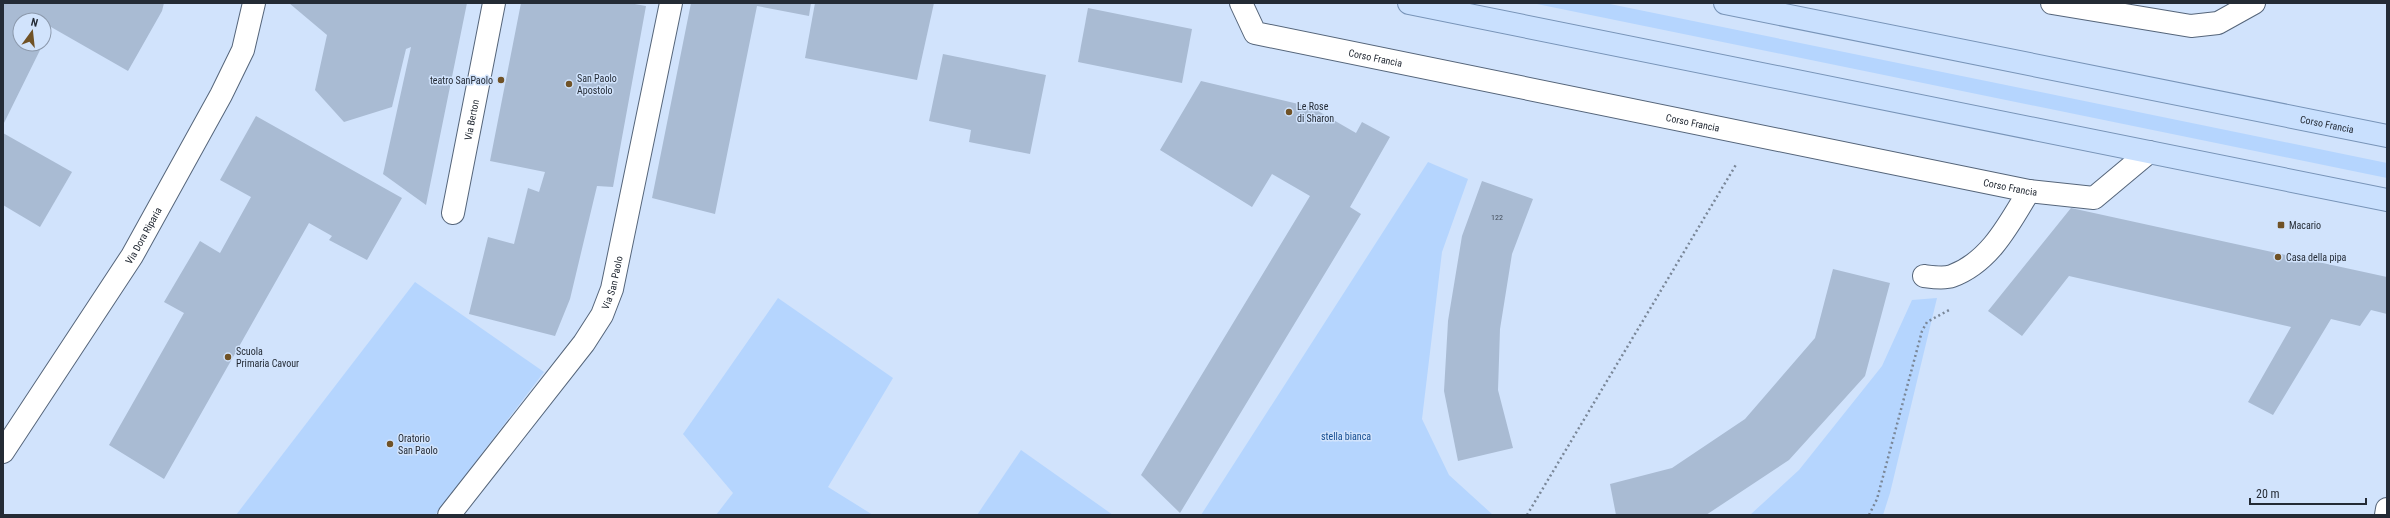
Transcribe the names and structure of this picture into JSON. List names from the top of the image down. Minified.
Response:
{"streets":{"main road":["Corso Francia"],"street":["Via Berton","Via Dora Riparia","Via San Paolo"]},"parks":["stella bianca"],"places":{"other":["teatro SanPaolo","San Paolo Apostolo","Le Rose di Sharon","Casa della pipa","Scuola Primaria Cavour","Oratorio San Paolo"],"transit":["Macario"]},"house_numbers":["122"],"scale_bar":"20 m","north":"top"}
